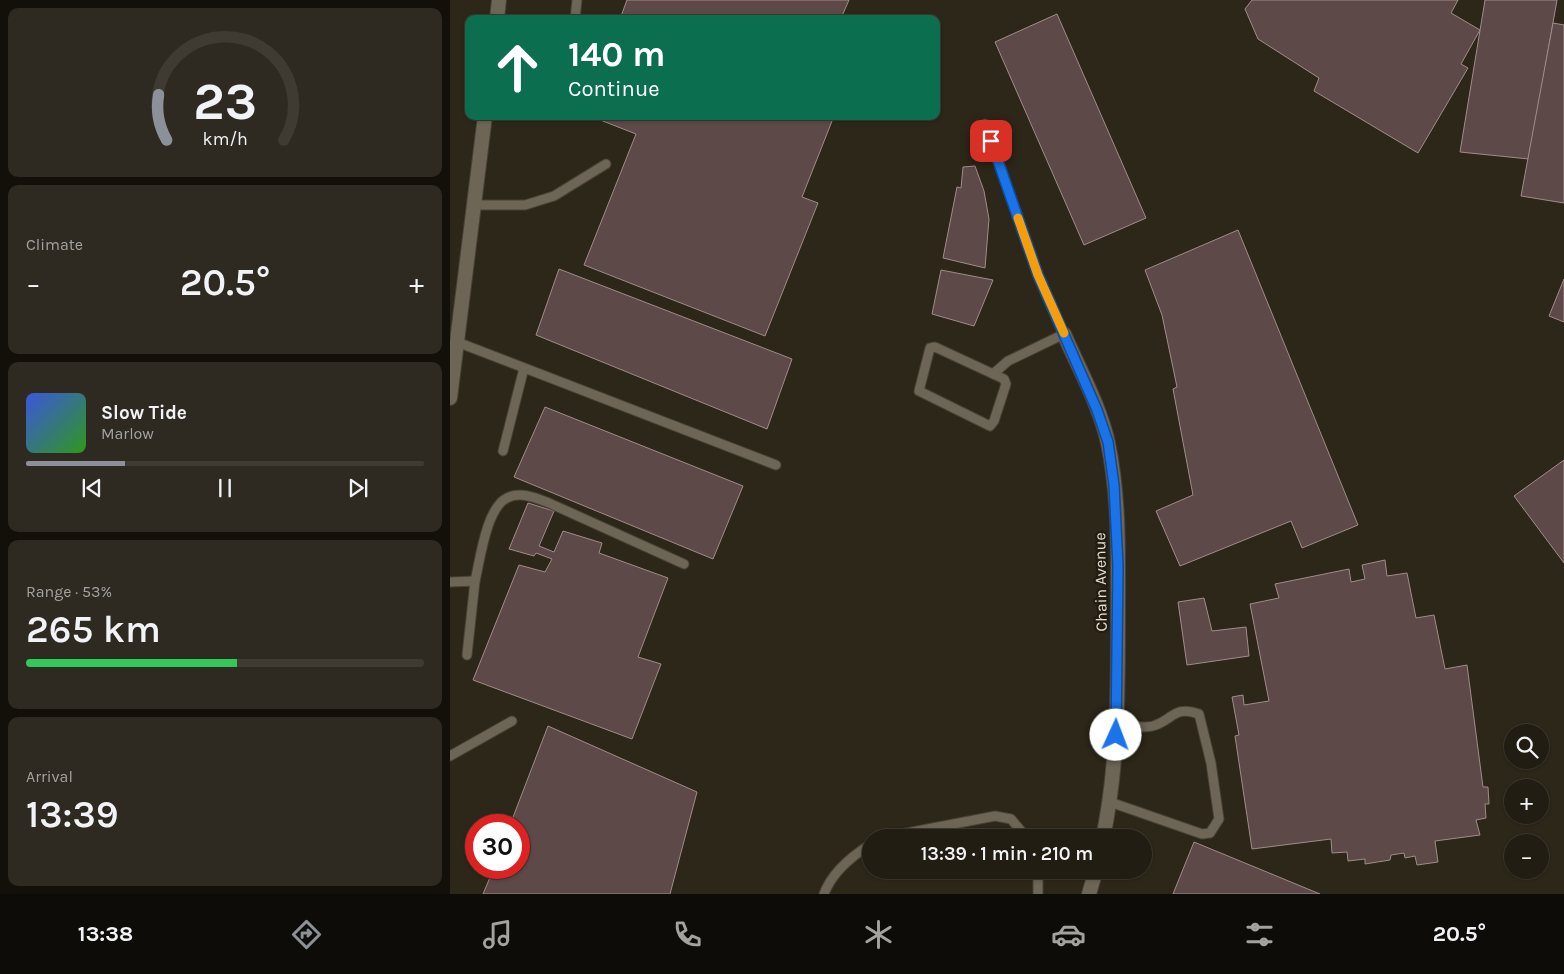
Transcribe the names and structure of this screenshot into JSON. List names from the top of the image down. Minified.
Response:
{"streets":{"street":["Chain Avenue"]},"page":{"turn":["140 m","Continue"],"tile":["Climate",["Range · 53%","265 km"],["Arrival","13:39"]],"heat":["−","20.5°","+"],"song":["Slow Tide","Marlow"],"map_buttons":["+","−"],"limit":"30","trip":"13:39 · 1 min · 210 m","tabs":["13:38","20.5°"],"gauge":["23","km/h"]}}
